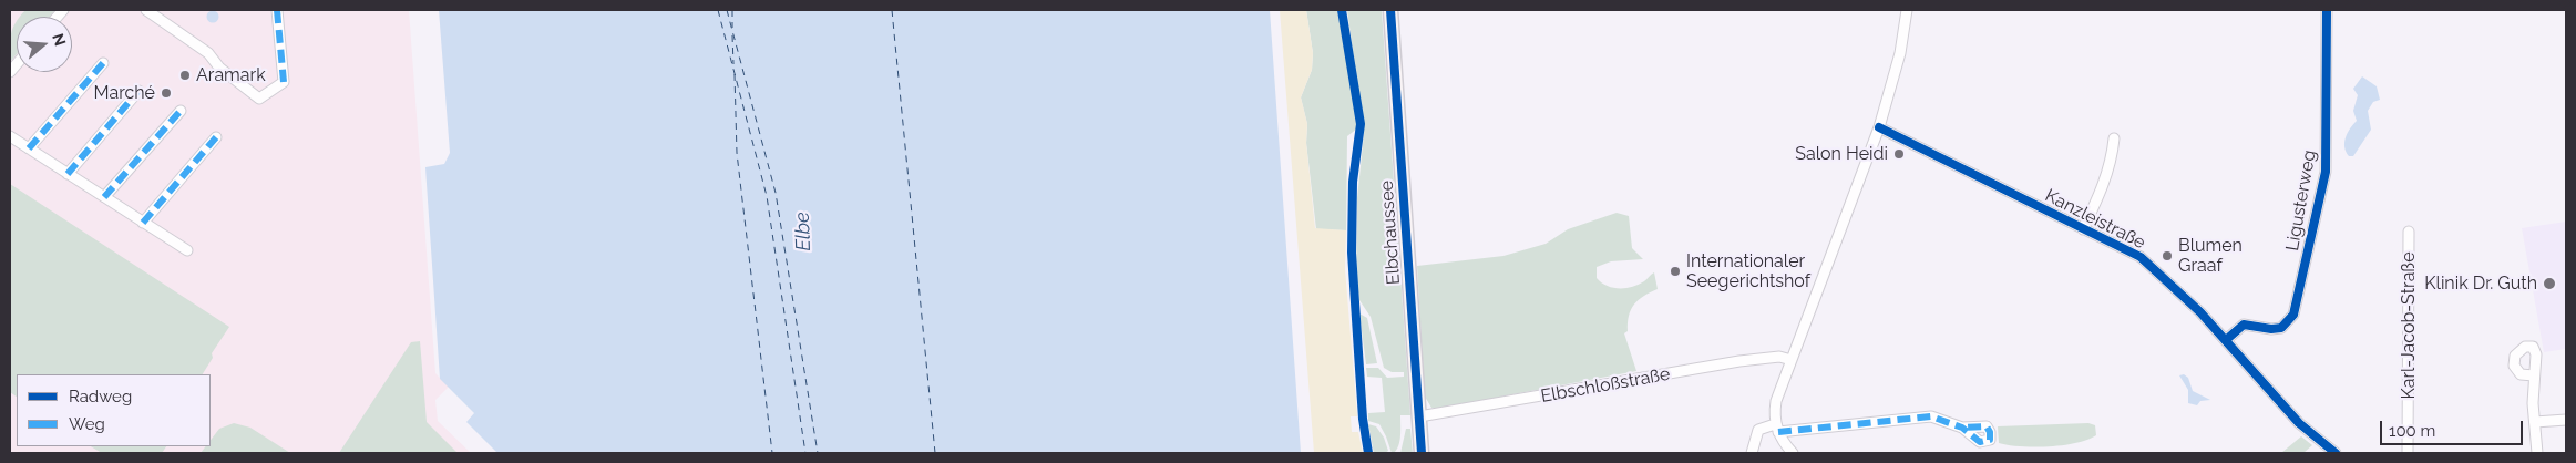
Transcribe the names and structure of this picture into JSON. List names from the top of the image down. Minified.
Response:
{"streets":{"main road":["Elbchaussee"],"street":["Ligusterweg","Kanzleistraße","Karl-Jacob-Straße","Elbschloßstraße"]},"crossings":[["Ligusterweg","Kanzleistraße"],["Elbchaussee","Elbschloßstraße"]],"water":["Elbe"],"places":["Aramark","Marché","Salon Heidi","Blumen Graaf","Internationaler Seegerichtshof","Klinik Dr. Guth"],"legend":["Radweg","Weg"],"scale_bar":"100 m","north":"right"}
